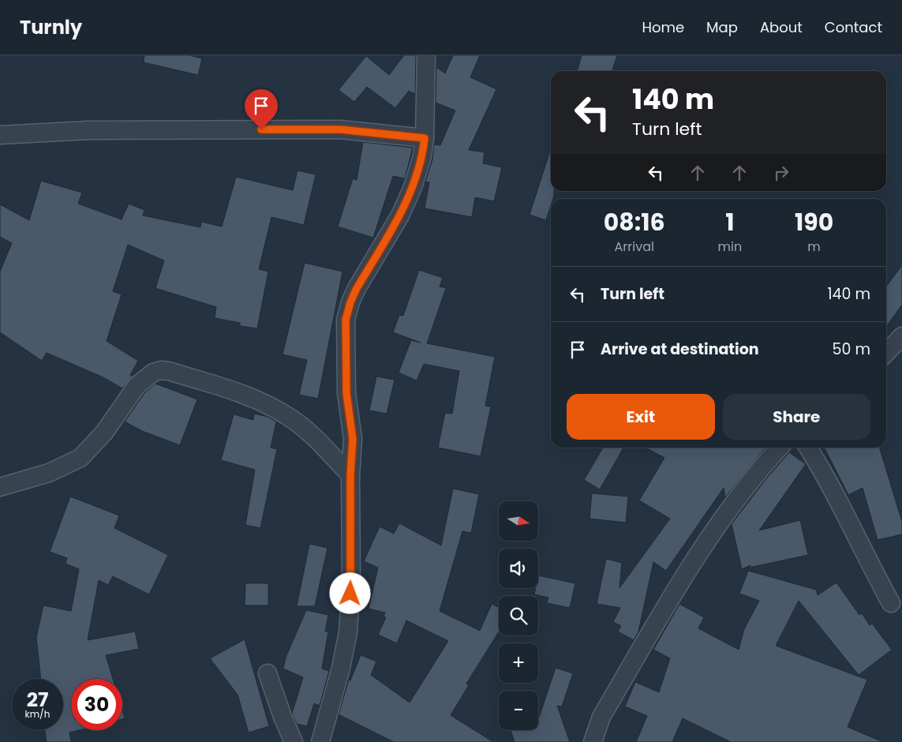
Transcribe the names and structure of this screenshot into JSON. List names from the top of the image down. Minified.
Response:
{"north":"right","page":{"header":"Turnly","nav":["Home","Map","About","Contact"],"turn":["140 m","Turn left"],"eta":["08:16","Arrival","1","min","190","m"],"list":[{"name":"Turn left","value":"140 m"},{"name":"Arrive at destination","value":"50 m"}],"buttons":["Exit","Share"],"map_buttons":["+","−"],"speed":"27 km/h","limit":"30"}}
